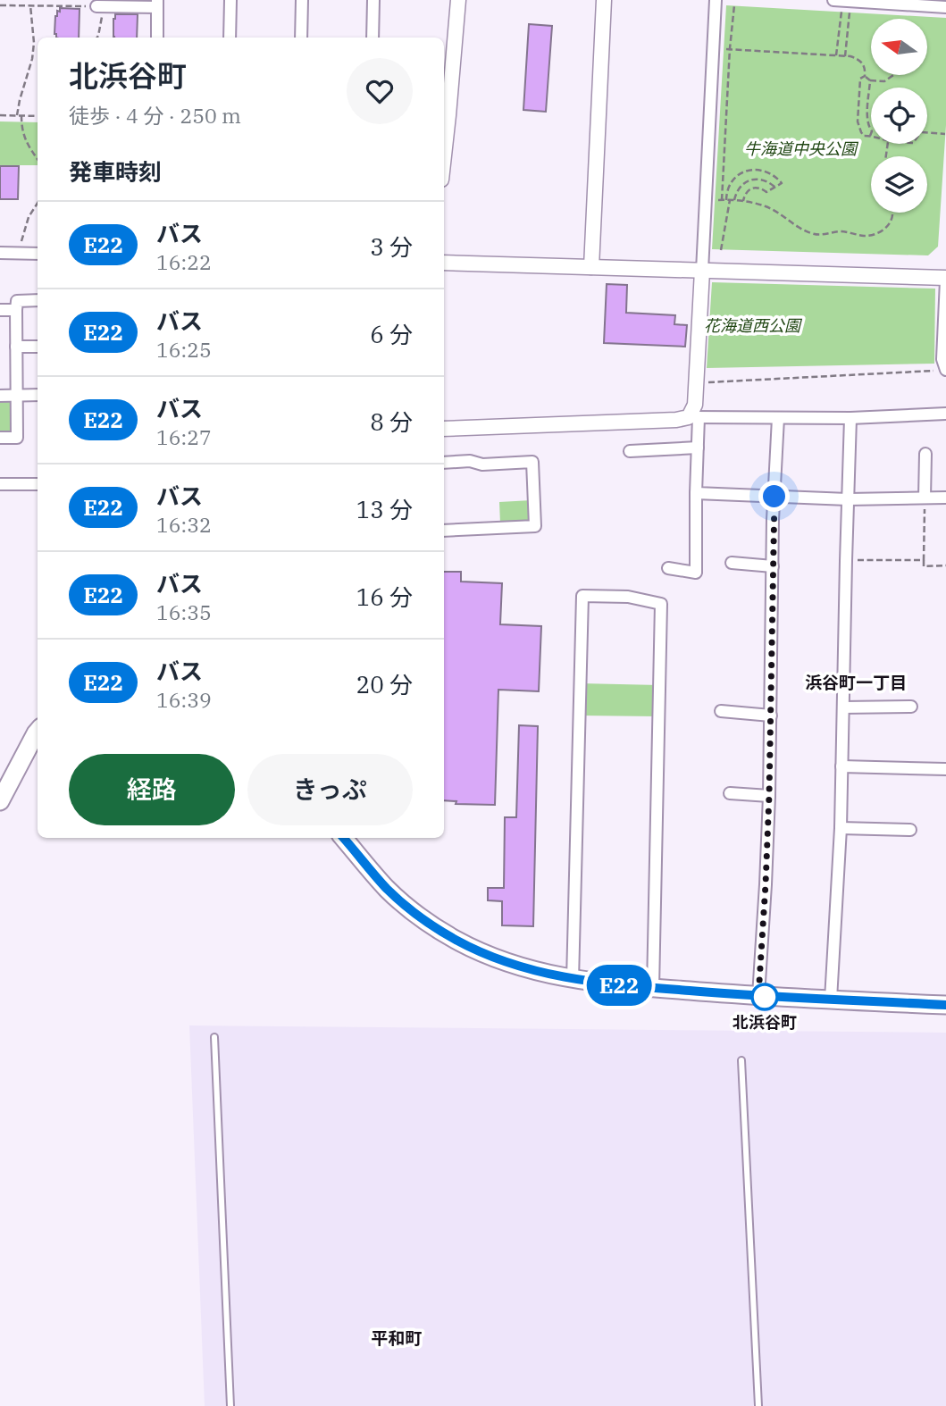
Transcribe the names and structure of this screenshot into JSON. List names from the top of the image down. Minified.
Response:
{"districts":["浜谷町一丁目","平和町"],"parks":["牛海道中央公園","花海道西公園"],"places":["北浜谷町"],"lines":["bus line E22"],"north":"left","page":{"on_map":"E22","heading":[["北浜谷町","徒歩 · 4 分 · 250 m"],"発車時刻"],"list":[{"mark":"E22","name":"バス","note":"16:22","value":"3 分"},{"mark":"E22","name":"バス","note":"16:25","value":"6 分"},{"mark":"E22","name":"バス","note":"16:27","value":"8 分"},{"mark":"E22","name":"バス","note":"16:32","value":"13 分"},{"mark":"E22","name":"バス","note":"16:35","value":"16 分"},{"mark":"E22","name":"バス","note":"16:39","value":"20 分"}],"buttons":["経路","きっぷ"]}}
